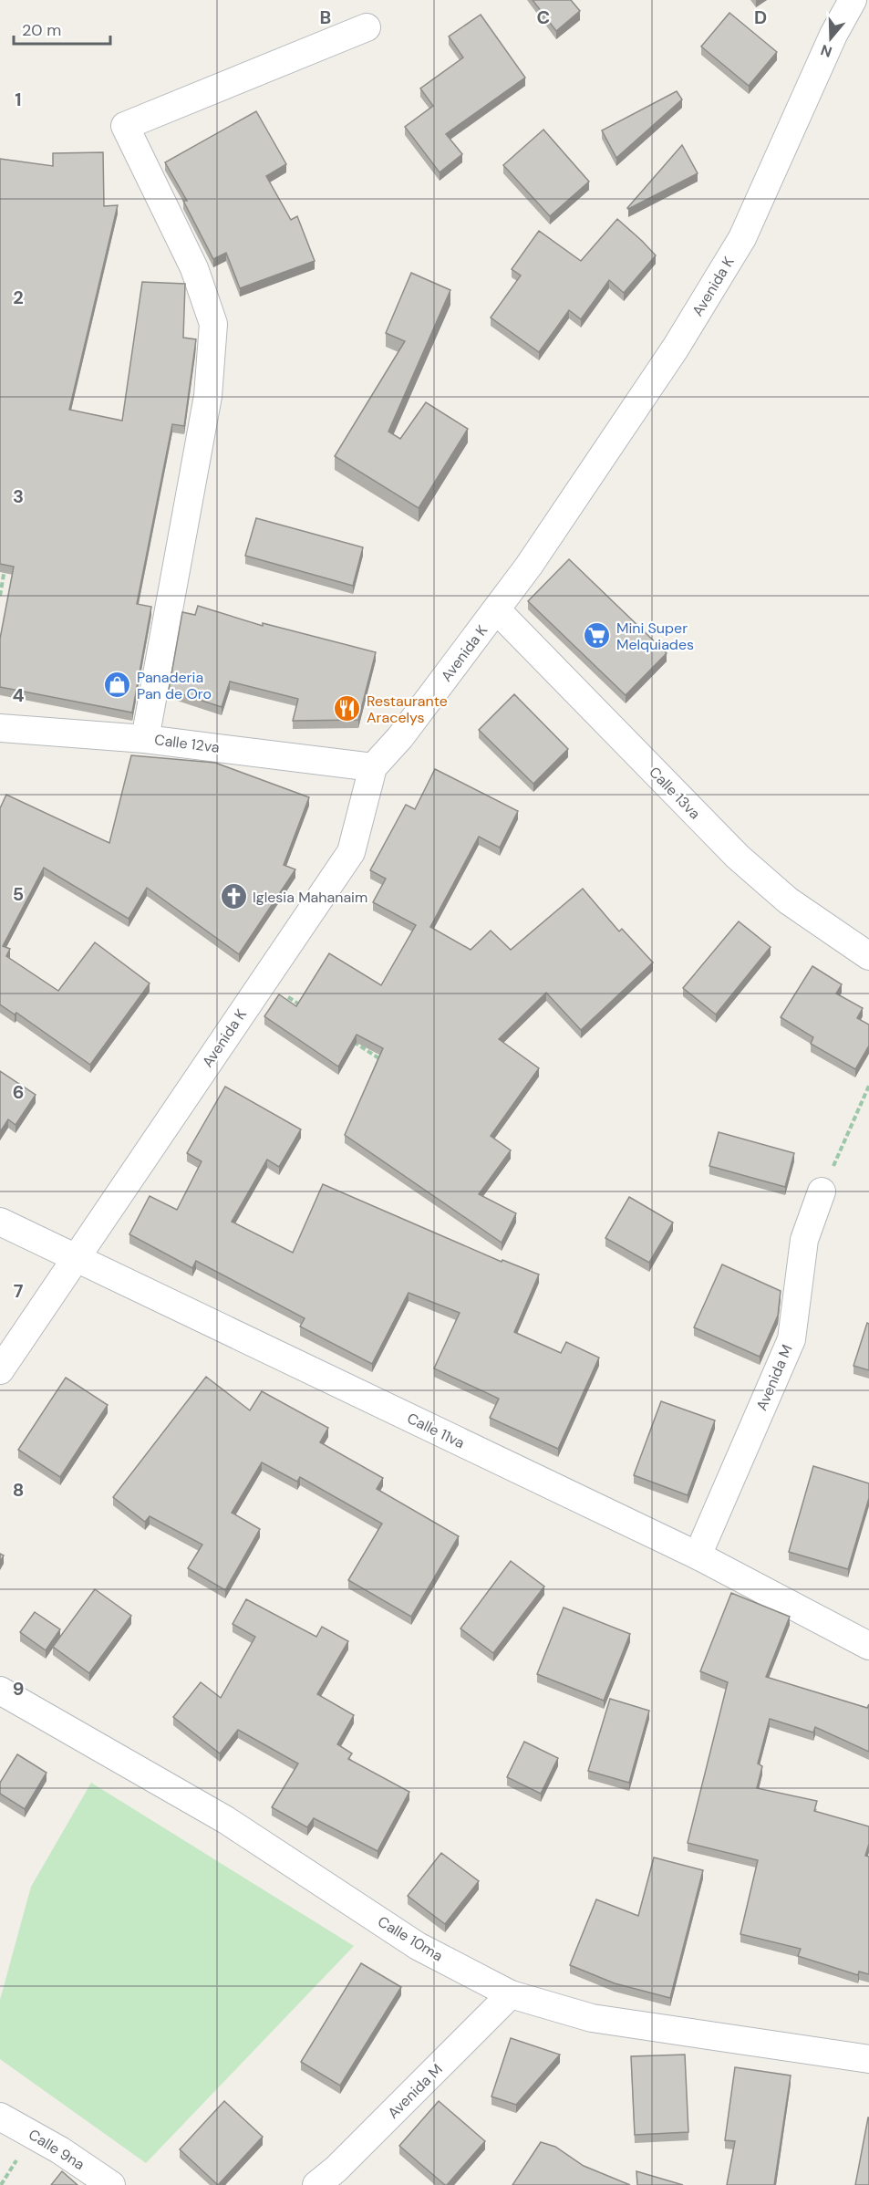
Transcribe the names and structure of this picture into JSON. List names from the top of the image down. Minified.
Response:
{"streets":{"street":["Avenida K","Calle 12va","Calle 13va","Avenida M","Calle 11va","Calle 10ma","Calle 9na"]},"crossings":[["Avenida K","Calle 12va"],["Avenida K","Calle 13va"],["Avenida K","Calle 11va"],["Avenida M","Calle 11va"],["Avenida M","Calle 10ma"]],"places":{"supermarket":["Mini Super Melquiades"],"shop":["Panaderia Pan de Oro"],"restaurant":["Restaurante Aracelys"],"church":["Iglesia Mahanaim"]},"scale_bar":"20 m","north":"bottom","grid":{"columns":["B","C","D"],"rows":["1","2","3","4","5","6","7","8","9"]}}
